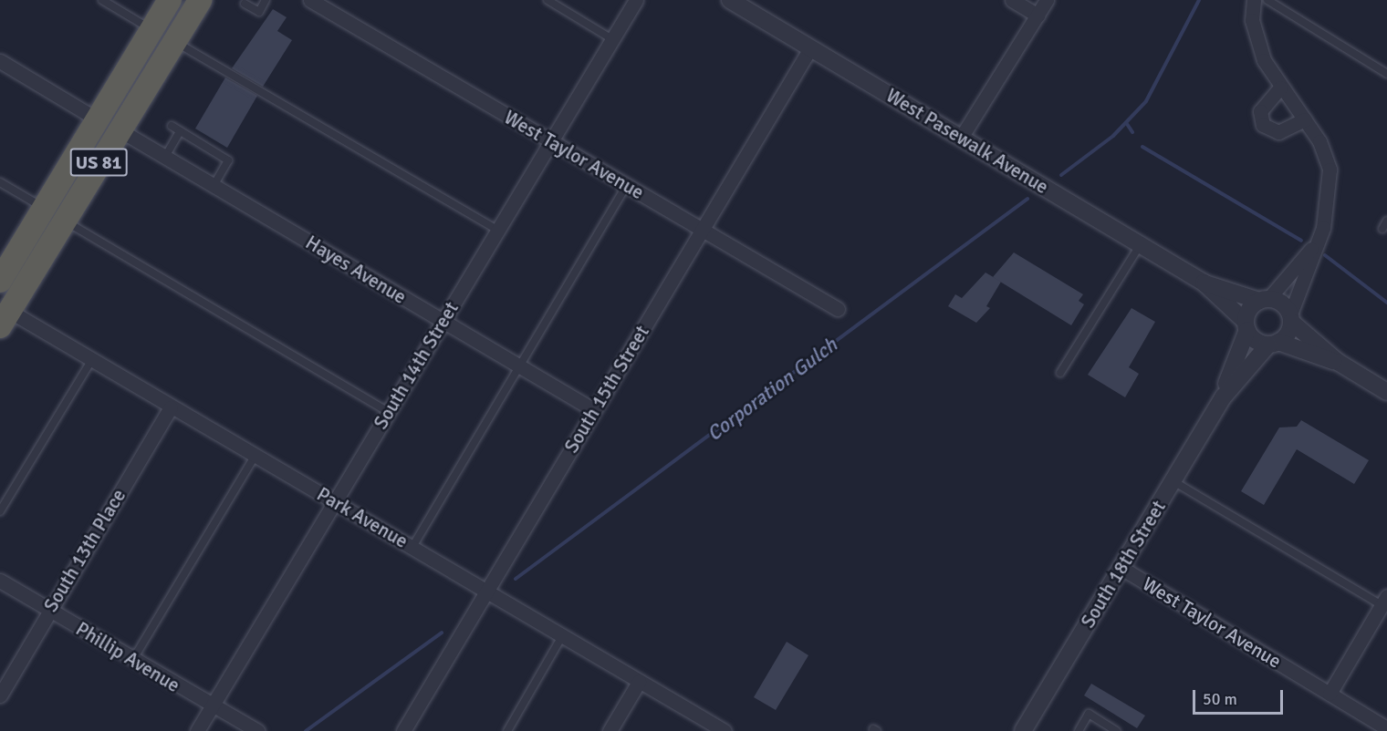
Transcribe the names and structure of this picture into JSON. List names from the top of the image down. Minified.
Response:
{"streets":{"highway":["US 81"],"street":["West Pasewalk Avenue","West Taylor Avenue","Hayes Avenue","South 14th Street","South 15th Street","Park Avenue","South 13th Place","South 18th Street","Phillip Avenue"]},"crossings":[["West Pasewalk Avenue","South 15th Street"],["West Pasewalk Avenue","South 18th Street"],["West Taylor Avenue","South 14th Street"],["West Taylor Avenue","South 15th Street"],["West Taylor Avenue","South 18th Street"],["US 81","Hayes Avenue"],["US 81","Park Avenue"],["Hayes Avenue","South 14th Street"],["Hayes Avenue","South 15th Street"],["South 14th Street","Park Avenue"],["South 14th Street","Phillip Avenue"],["South 15th Street","Park Avenue"],["Park Avenue","South 13th Place"],["South 13th Place","Phillip Avenue"]],"water":["Corporation Gulch"],"scale_bar":"50 m"}
